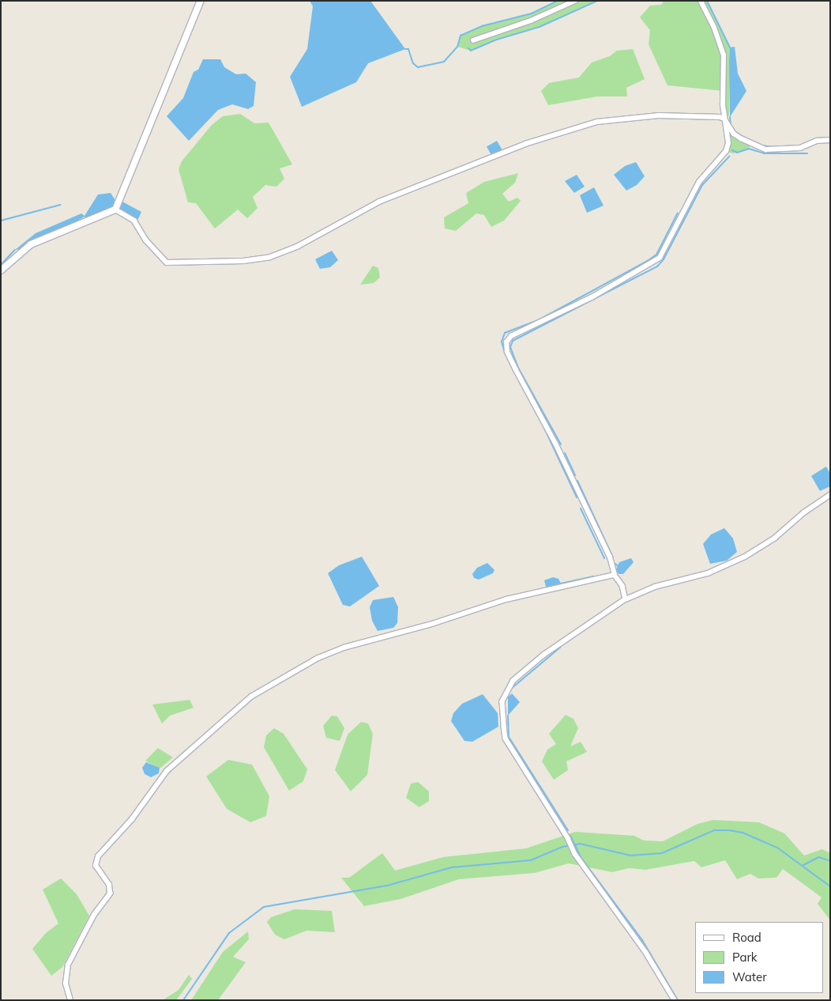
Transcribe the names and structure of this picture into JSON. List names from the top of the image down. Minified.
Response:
{"legend":["Road","Park","Water"]}
